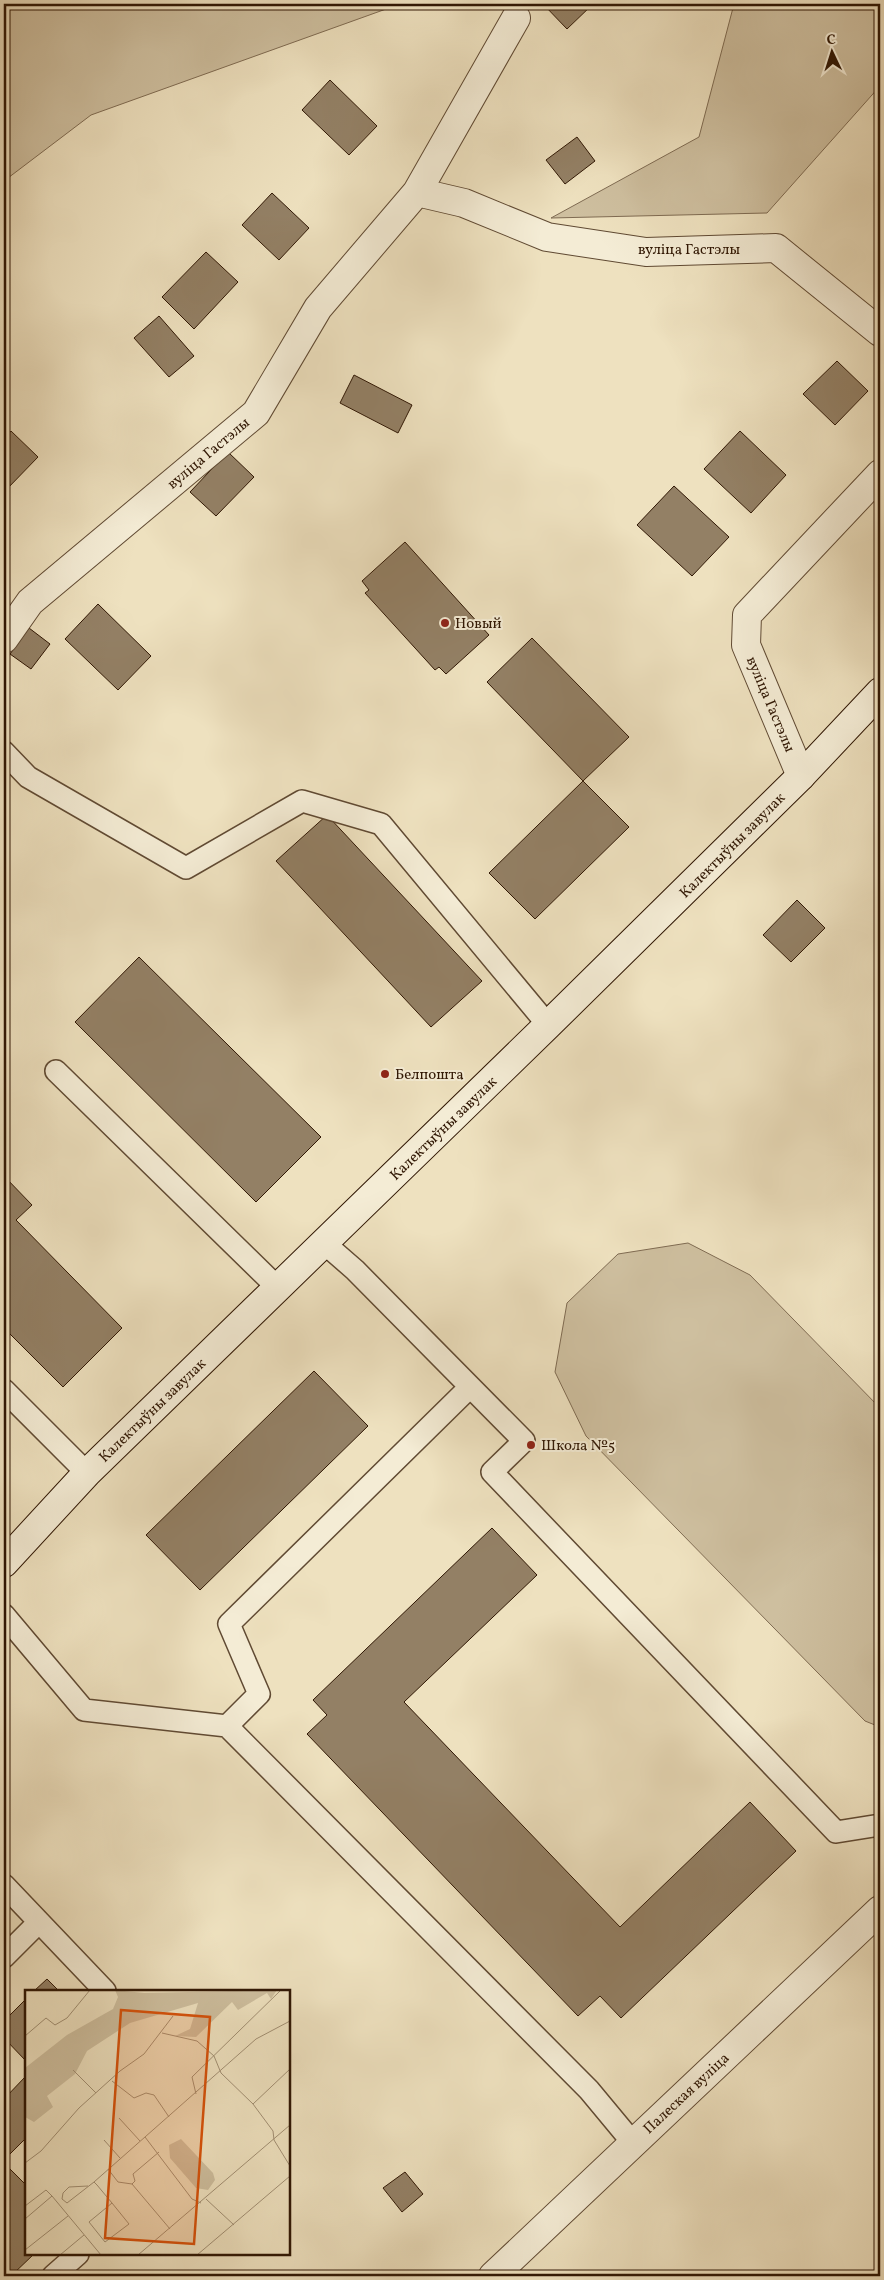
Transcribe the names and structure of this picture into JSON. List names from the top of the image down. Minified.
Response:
{"streets":{"street":["вуліца Гастэлы","Калектыўны завулак","Палеская вуліца"]},"crossings":[["вуліца Гастэлы","Калектыўны завулак"]],"places":["Новый","Белпошта","Школа №5"],"north":"top"}
